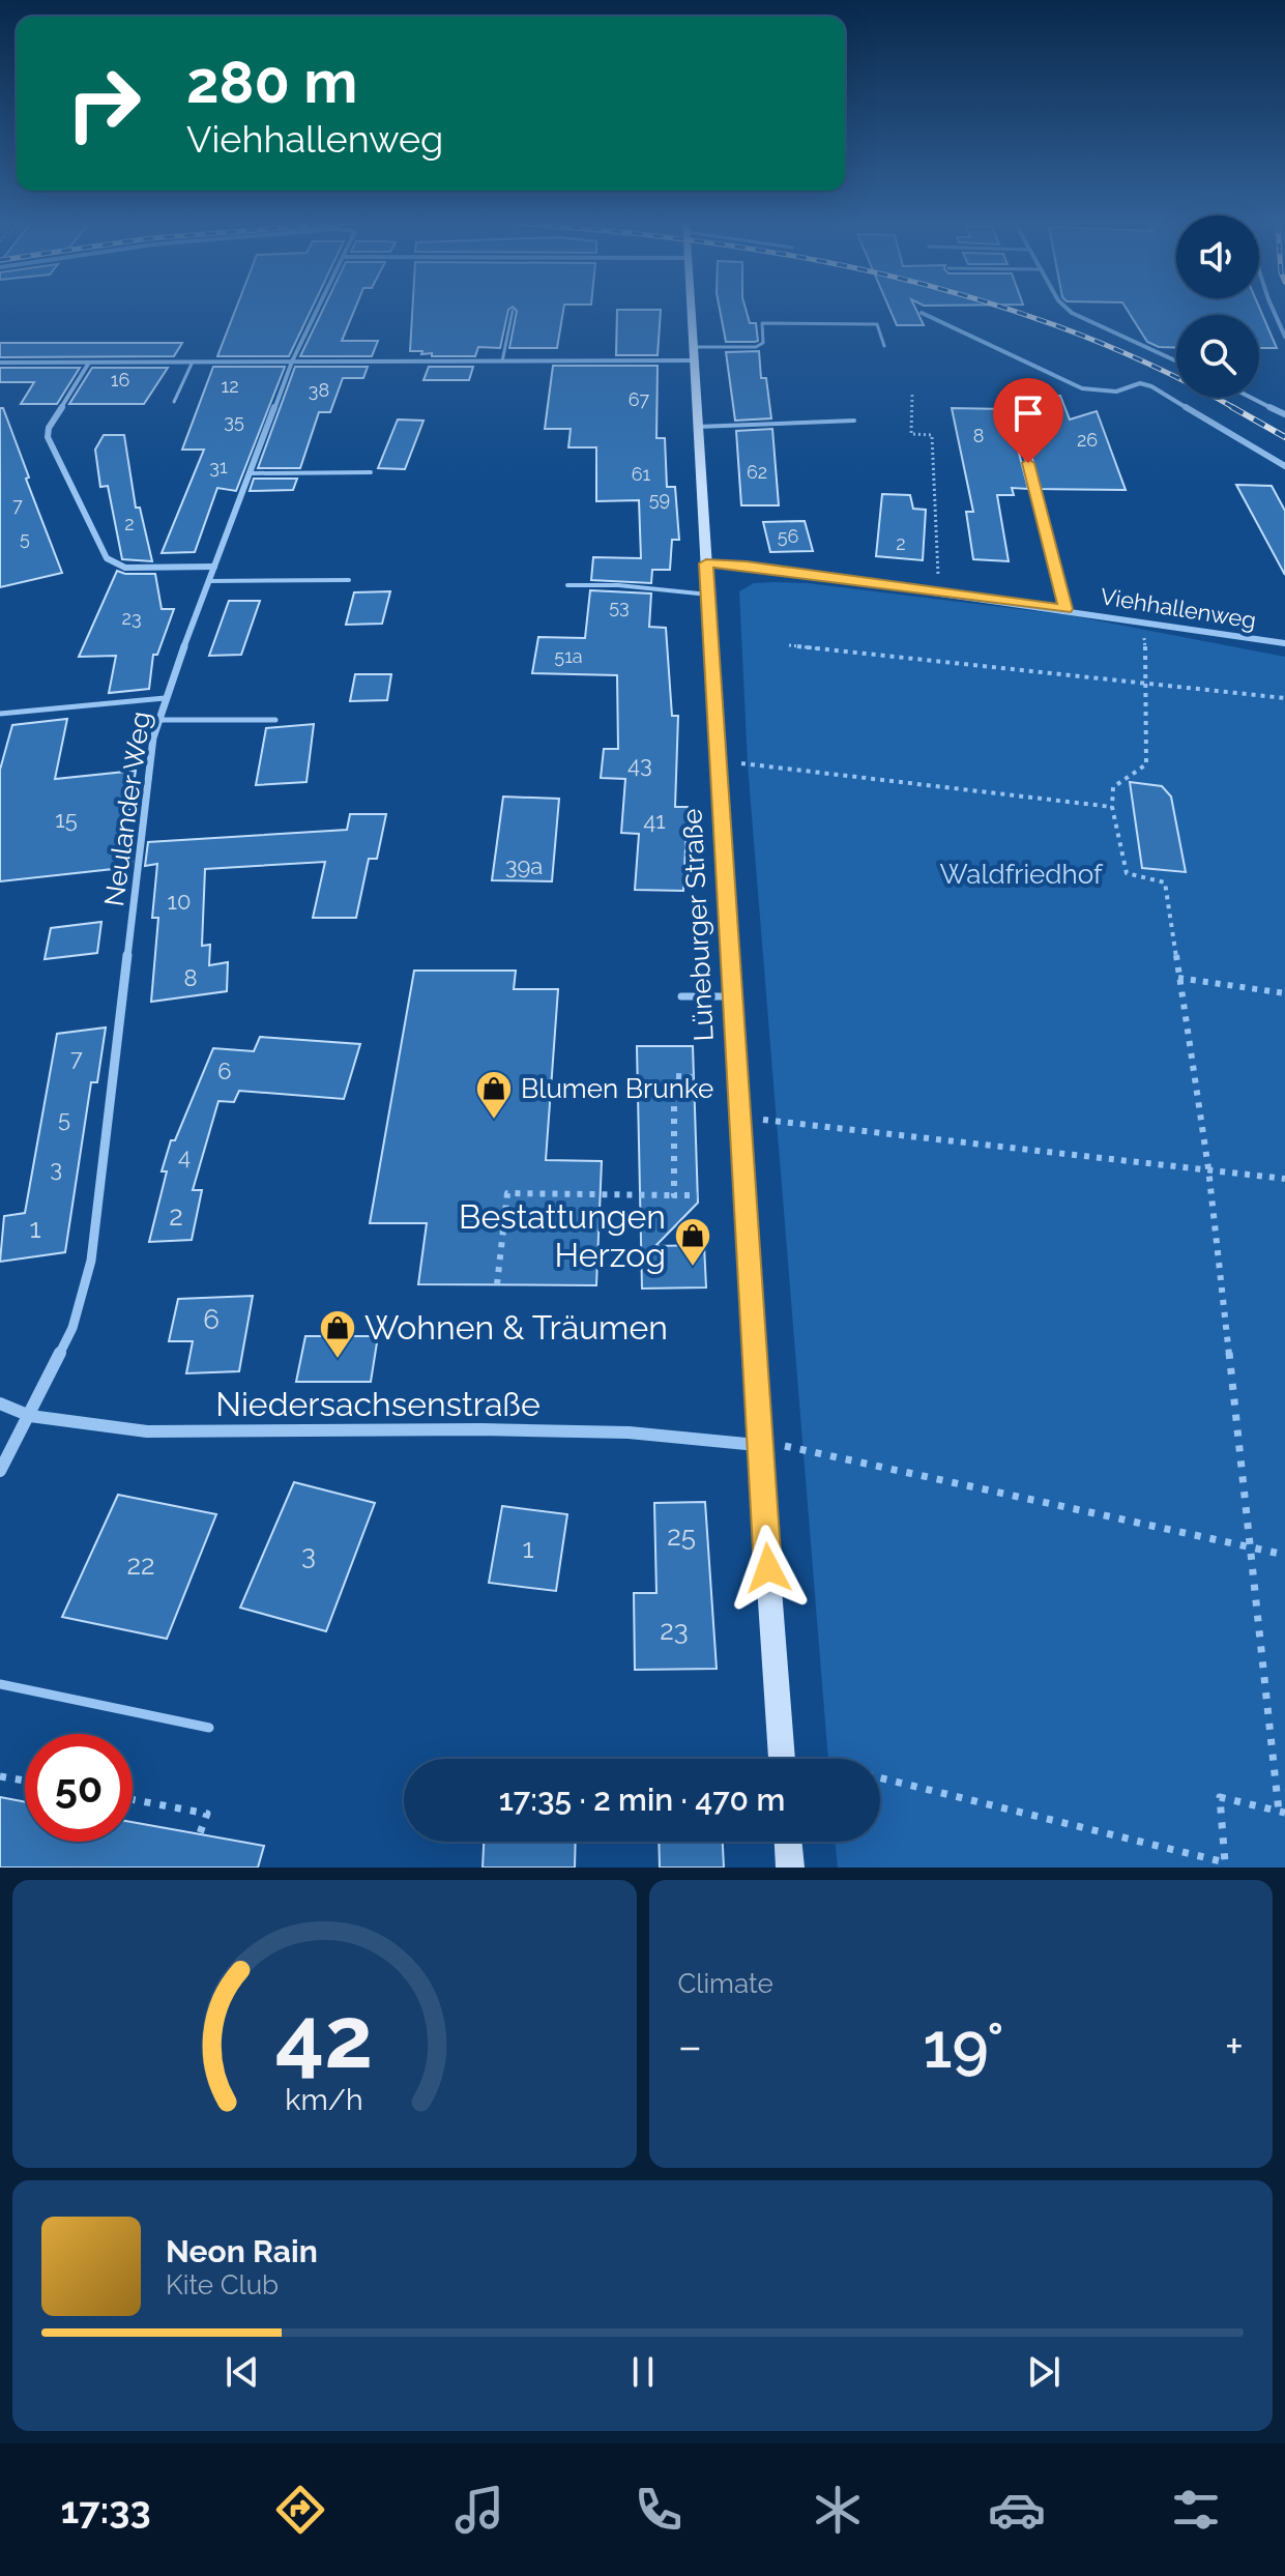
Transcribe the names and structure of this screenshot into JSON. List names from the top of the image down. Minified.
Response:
{"streets":{"main road":["Lüneburger Straße"],"street":["Viehhallenweg","Neulander Weg","Niedersachsenstraße"]},"crossings":[["Viehhallenweg","Lüneburger Straße"],["Neulander Weg","Niedersachsenstraße"],["Lüneburger Straße","Niedersachsenstraße"]],"parks":["Waldfriedhof"],"places":{"shop":["Blumen Brunke","Bestattungen Herzog","Wohnen & Träumen"]},"house_numbers":["16","12","38","67","35","8","26","31","62","61","59","7","2","56","5","2","53","23","51a","43","15","41","39a","10","8","7","6","5","4","3","2","1","6","25","1","3","22","23"],"page":{"turn":["280 m","Viehhallenweg"],"limit":"50","trip":"17:35 · 2 min · 470 m","tile":"Climate","heat":["−","19°","+"],"song":["Neon Rain","Kite Club"],"tabs":"17:33","gauge":["42","km/h"]}}
